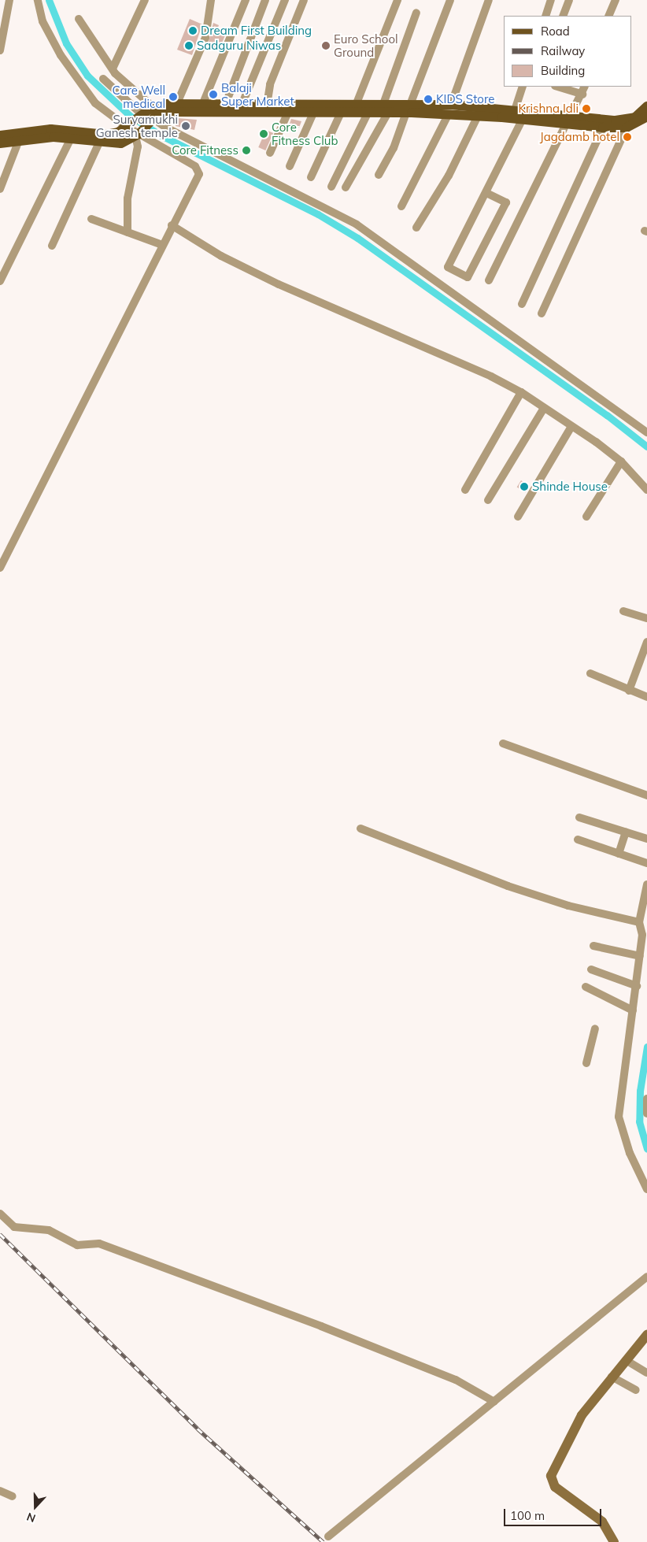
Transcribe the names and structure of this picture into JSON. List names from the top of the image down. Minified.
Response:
{"places":["Dream First Building","Sadguru Niwas","Euro School Ground","Balaji Super Market","Care Well medical","KIDS Store","Krishna Idli","Suryamukhi Ganesh temple","Core Fitness Club","Jagdamb hotel","Core Fitness","Shinde House"],"legend":["Road","Railway","Building"],"scale_bar":"100 m","north":"bottom"}
